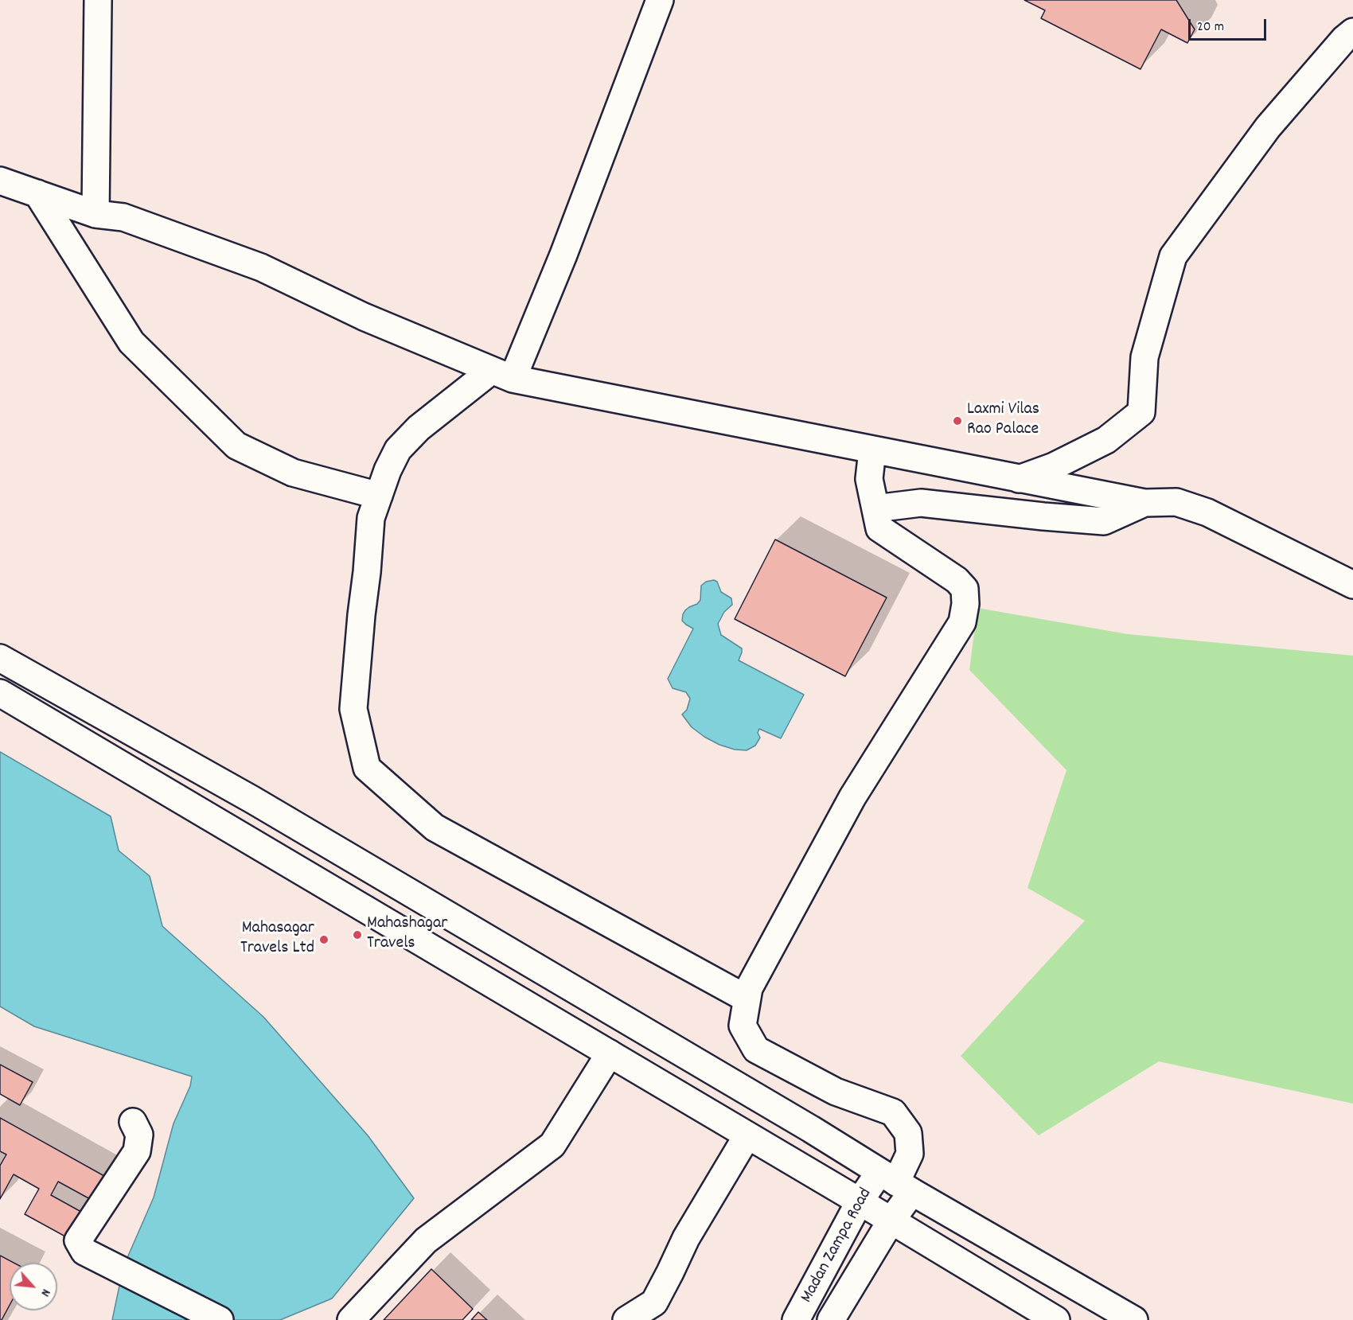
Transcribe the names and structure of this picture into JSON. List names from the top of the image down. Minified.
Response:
{"streets":{"main road":["Madan Zampa Road"]},"places":["Laxmi Vilas Rao Palace","Mahashagar Travels","Mahasagar Travels Ltd"],"scale_bar":"20 m","north":"bottom right"}
